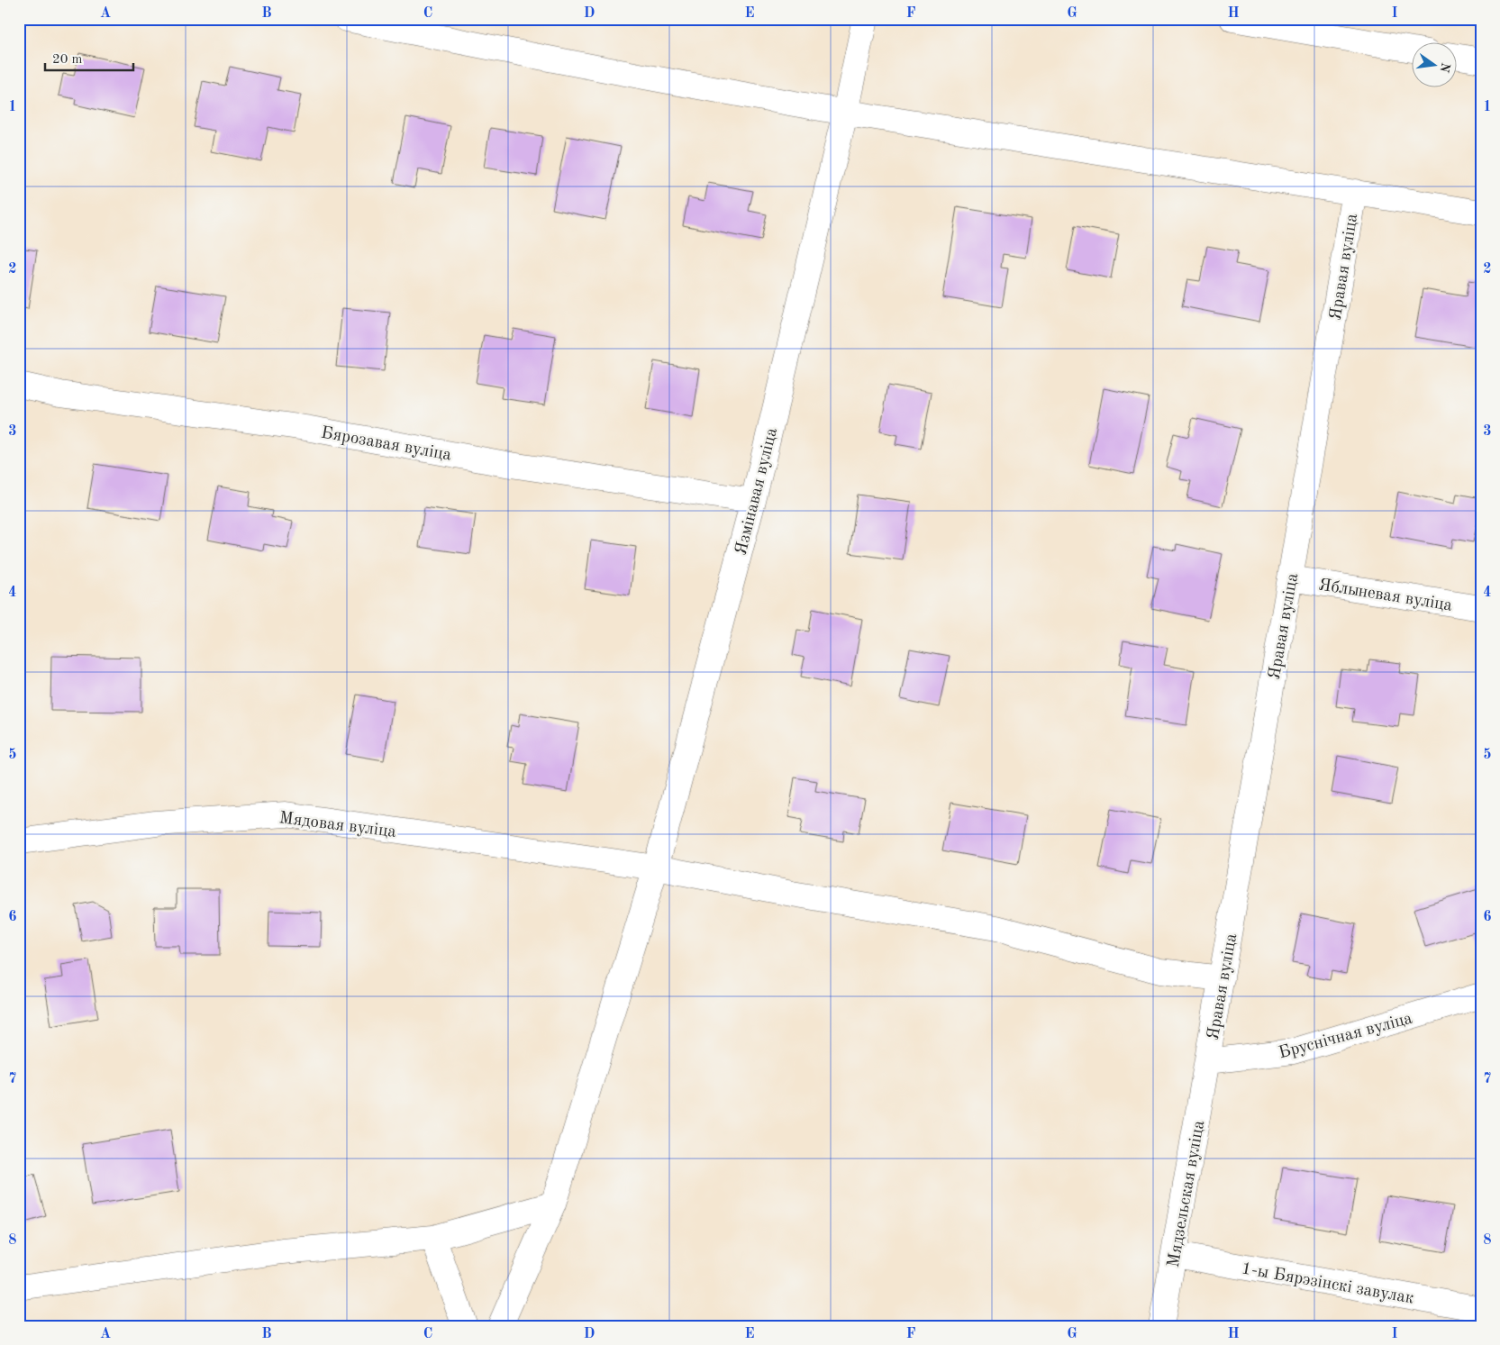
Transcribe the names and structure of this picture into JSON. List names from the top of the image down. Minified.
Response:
{"streets":{"street":["Яравая вуліца","Бярозавая вуліца","Язмінавая вуліца","Яблыневая вуліца","Мядовая вуліца","Бруснічная вуліца","Мядзельская вуліца","1-ы Бярэзінскі завулак"]},"crossings":[["Яравая вуліца","Яблыневая вуліца"],["Яравая вуліца","Мядовая вуліца"],["Яравая вуліца","Бруснічная вуліца"],["Яравая вуліца","Мядзельская вуліца"],["Бярозавая вуліца","Язмінавая вуліца"],["Язмінавая вуліца","Мядовая вуліца"],["Бруснічная вуліца","Мядзельская вуліца"],["Мядзельская вуліца","1-ы Бярэзінскі завулак"]],"scale_bar":"20 m","north":"right","grid":{"columns":["A","B","C","D","E","F","G","H","I"],"rows":["1","2","3","4","5","6","7","8"]}}
